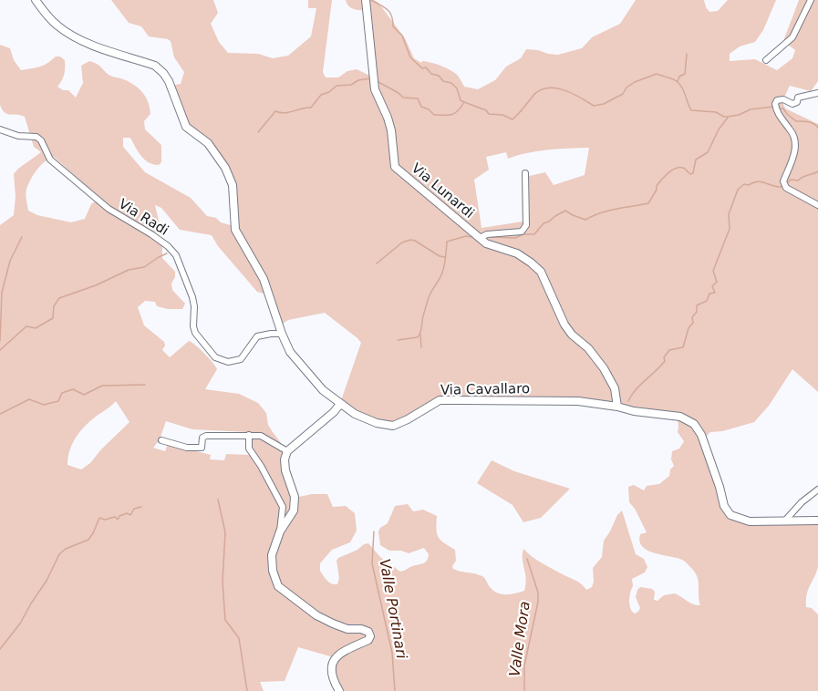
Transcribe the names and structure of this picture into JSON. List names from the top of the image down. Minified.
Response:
{"streets":{"street":["Via Lunardi","Via Radi","Via Cavallaro"]},"crossings":[["Via Lunardi","Via Cavallaro"],["Via Radi","Via Cavallaro"]],"water":["Valle Portinari","Valle Mora"]}
